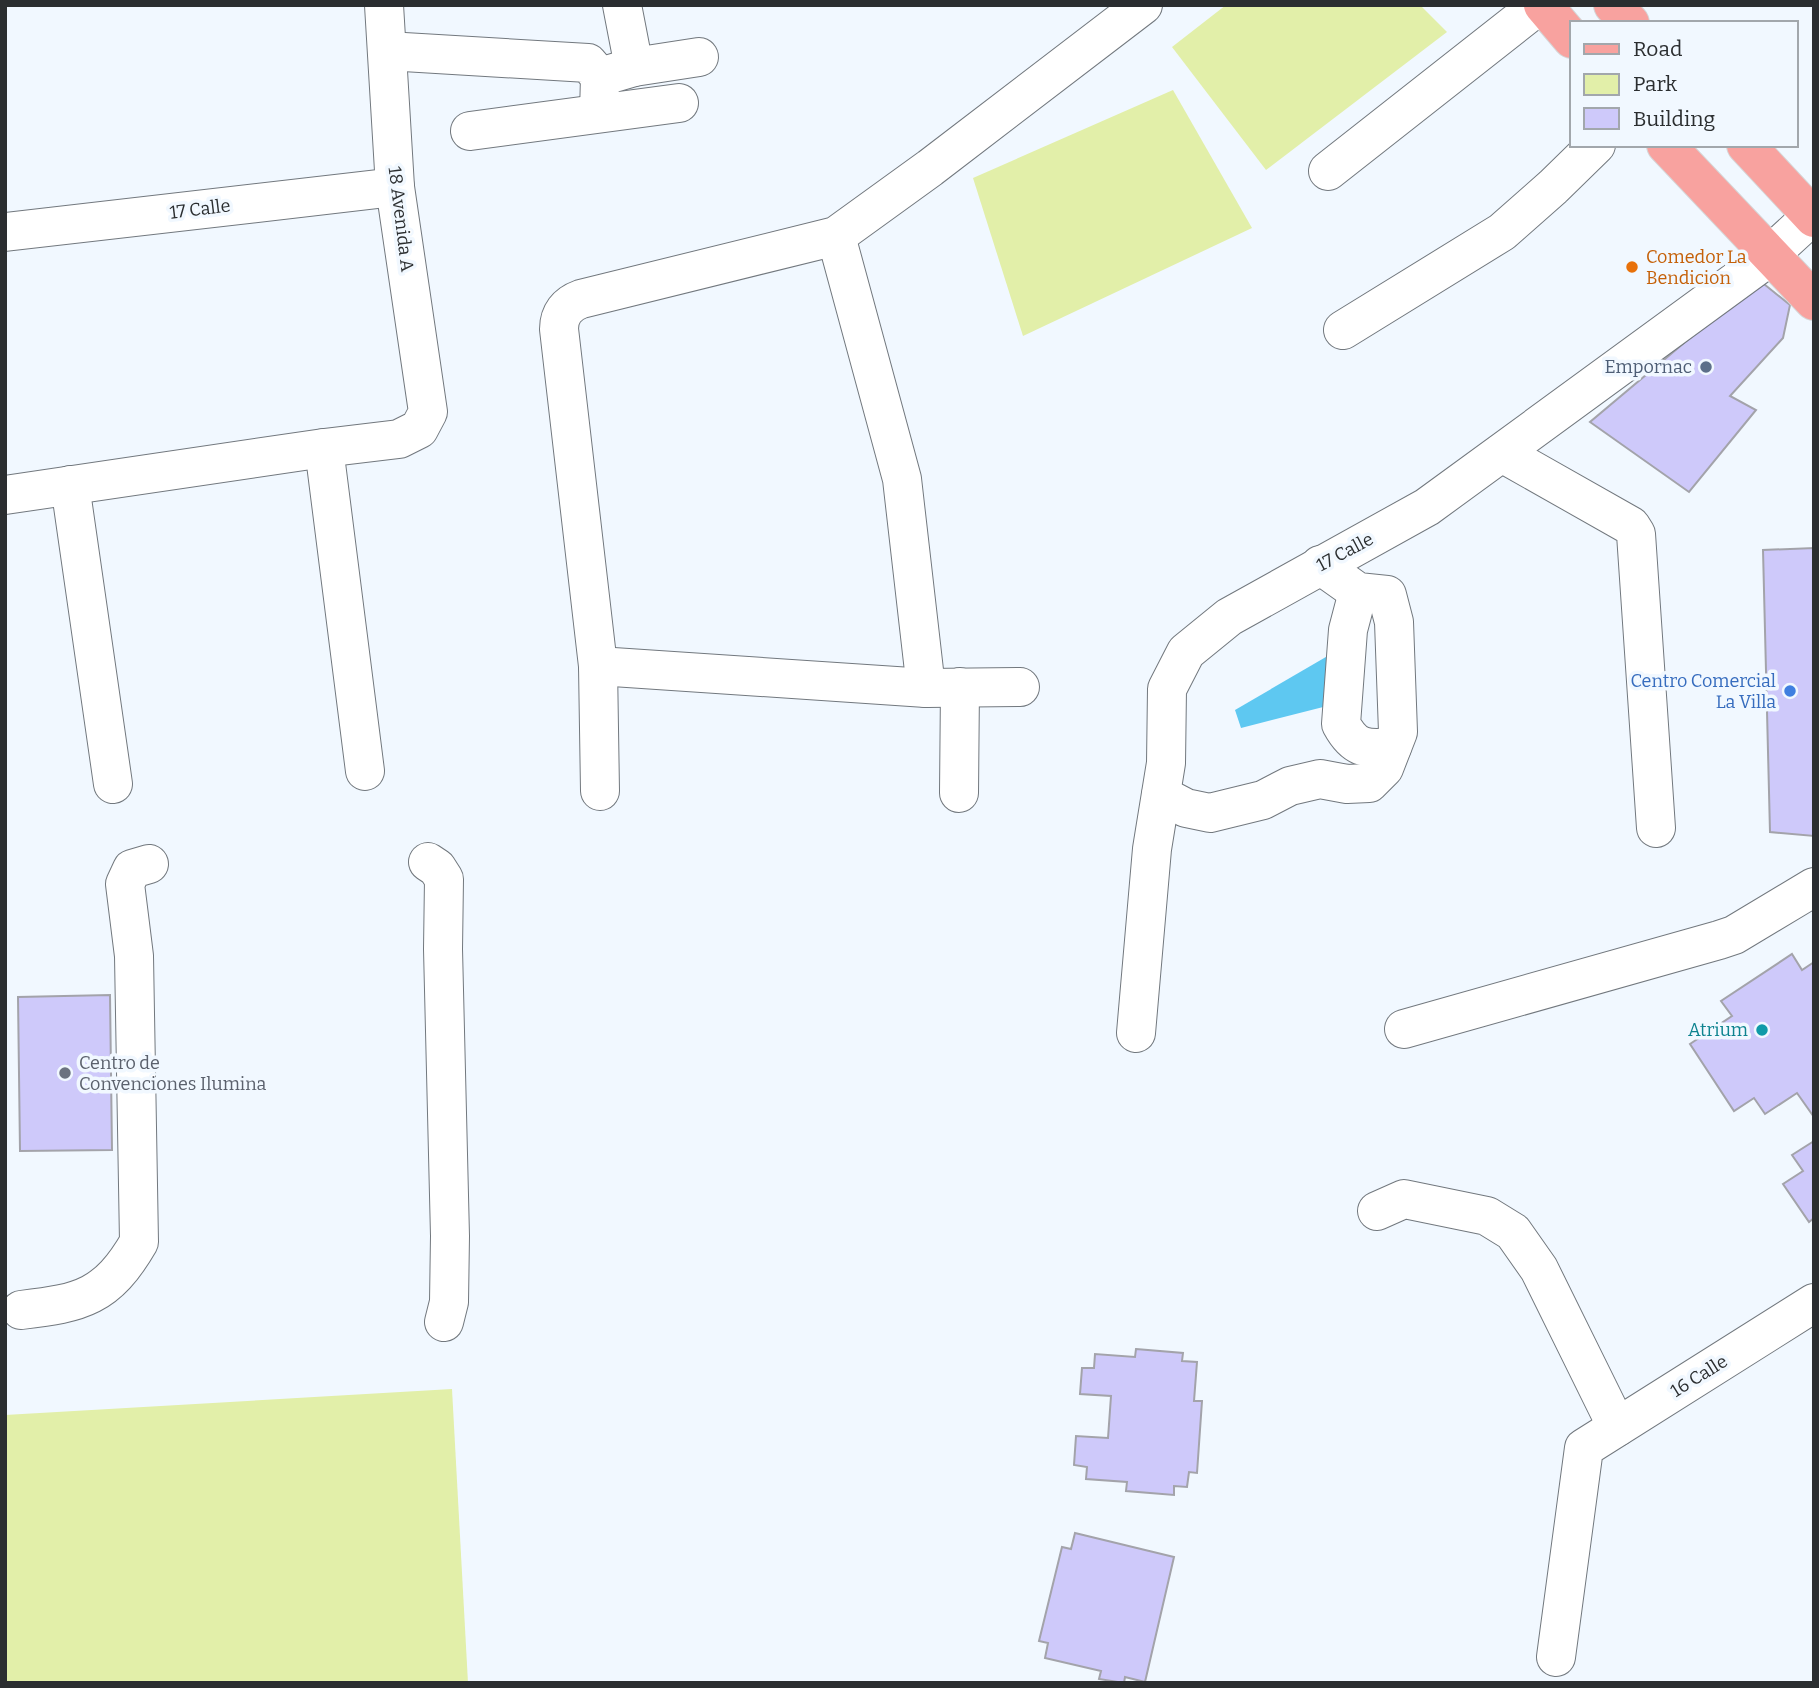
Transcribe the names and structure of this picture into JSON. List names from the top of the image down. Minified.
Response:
{"streets":{"street":["17 Calle","18 Avenida A","16 Calle"]},"crossings":[["17 Calle","18 Avenida A"]],"places":["Comedor La Bendicion","Empornac","Centro Comercial La Villa","Atrium","Centro de Convenciones Ilumina"],"legend":["Road","Park","Building"]}
